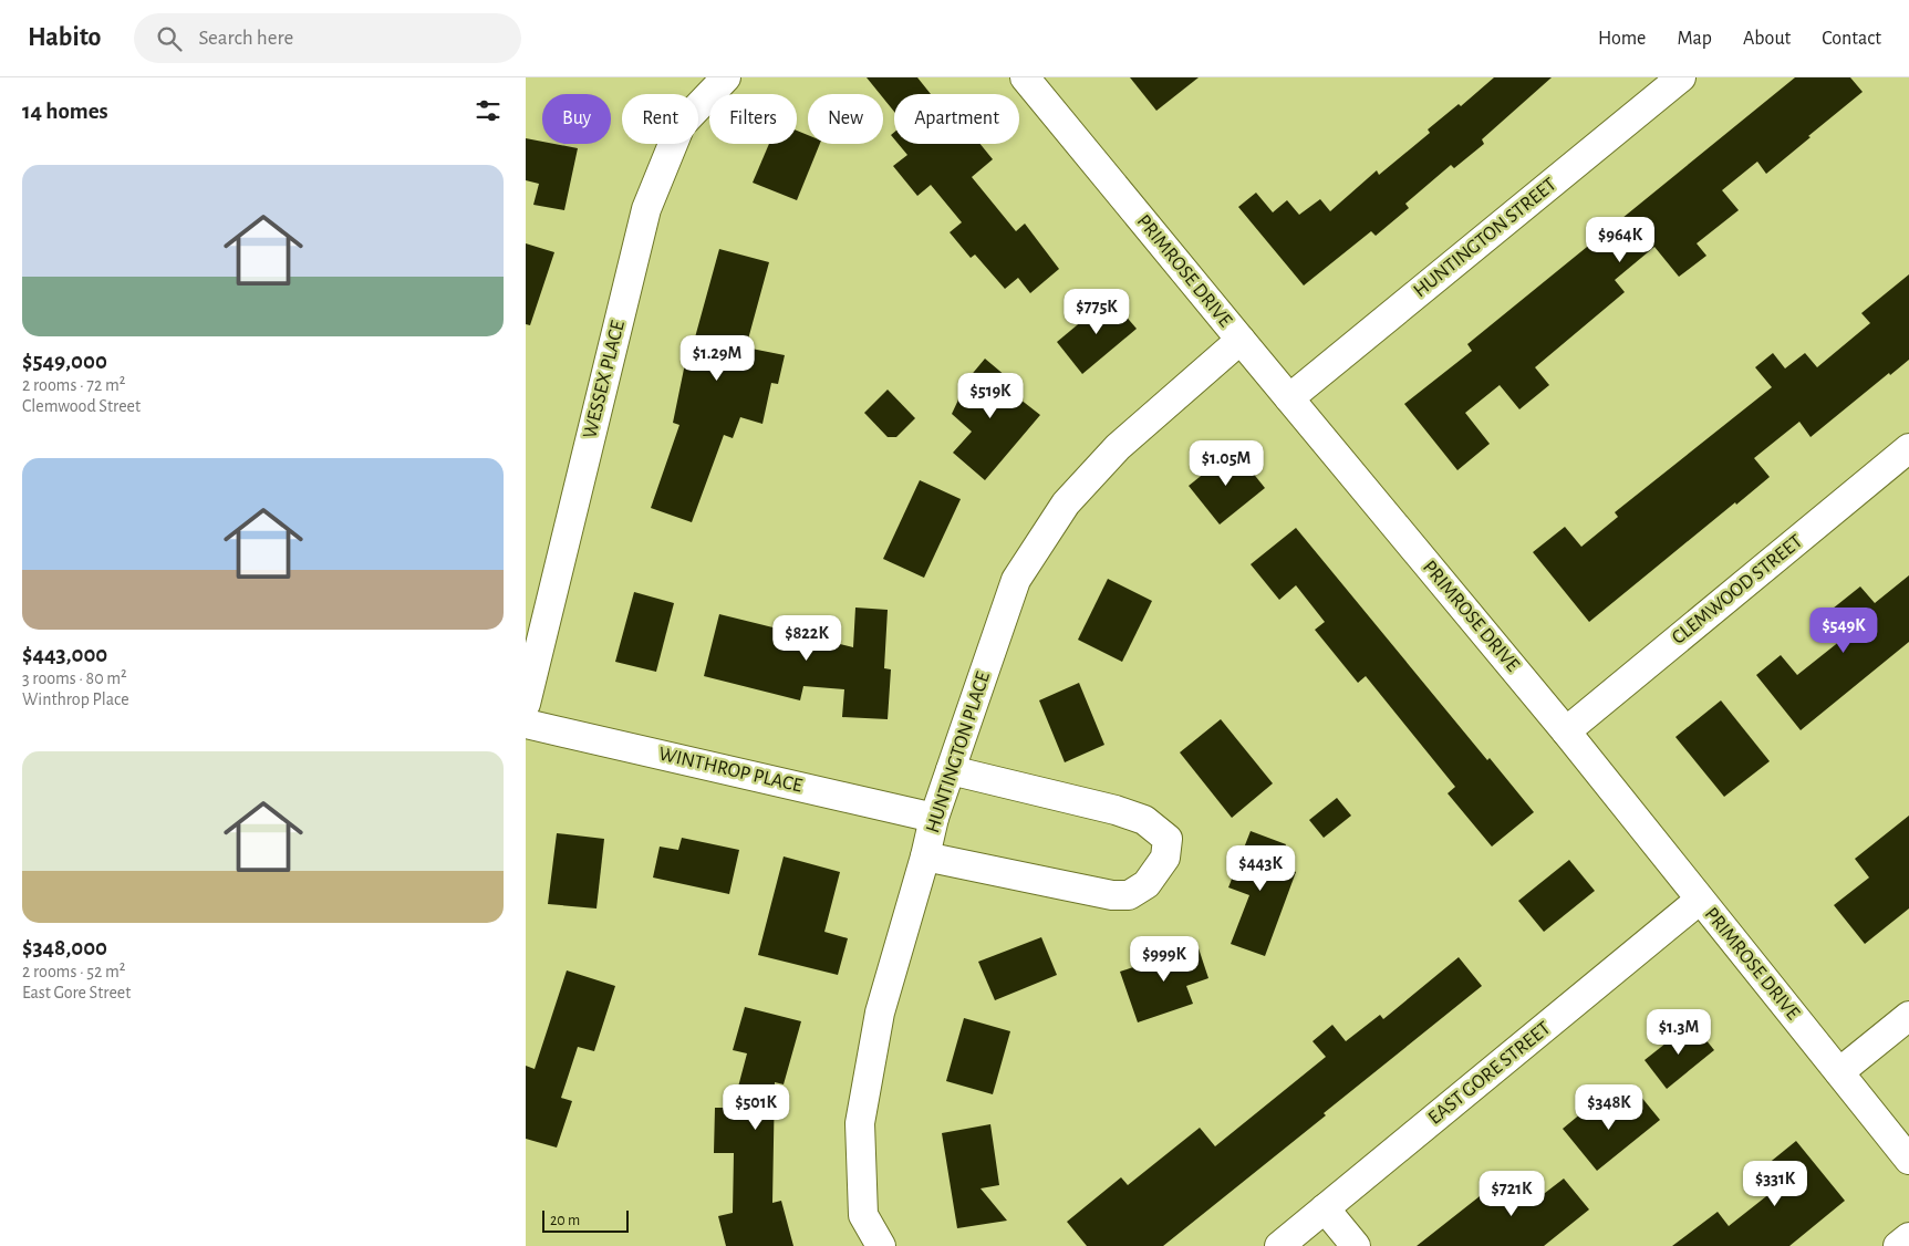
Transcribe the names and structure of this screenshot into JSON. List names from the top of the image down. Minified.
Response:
{"streets":{"street":["HUNTINGTON STREET","PRIMROSE DRIVE","WESSEX PLACE","CLEMWOOD STREET","HUNTINGTON PLACE","WINTHROP PLACE","EAST GORE STREET"]},"crossings":[["HUNTINGTON STREET","PRIMROSE DRIVE"],["PRIMROSE DRIVE","CLEMWOOD STREET"],["PRIMROSE DRIVE","HUNTINGTON PLACE"],["PRIMROSE DRIVE","EAST GORE STREET"],["HUNTINGTON PLACE","WINTHROP PLACE"]],"scale_bar":"20 m","page":{"header":"Habito","search":"Search here","nav":["Home","Map","About","Contact"],"heading":"14 homes","chip":["Buy","Rent","Filters","New","Apartment"],"list":[{"name":"$549,000","note":"2 rooms · 72 m² · Clemwood Street"},{"name":"$443,000","note":"3 rooms · 80 m² · Winthrop Place"},{"name":"$348,000","note":"2 rooms · 52 m² · East Gore Street"}],"price":["$964K","$775K","$1.29M","$519K","$1.05M","$549K","$822K","$443K","$999K","$1.3M","$501K","$348K","$331K","$721K"],"scale":"20 m"}}
